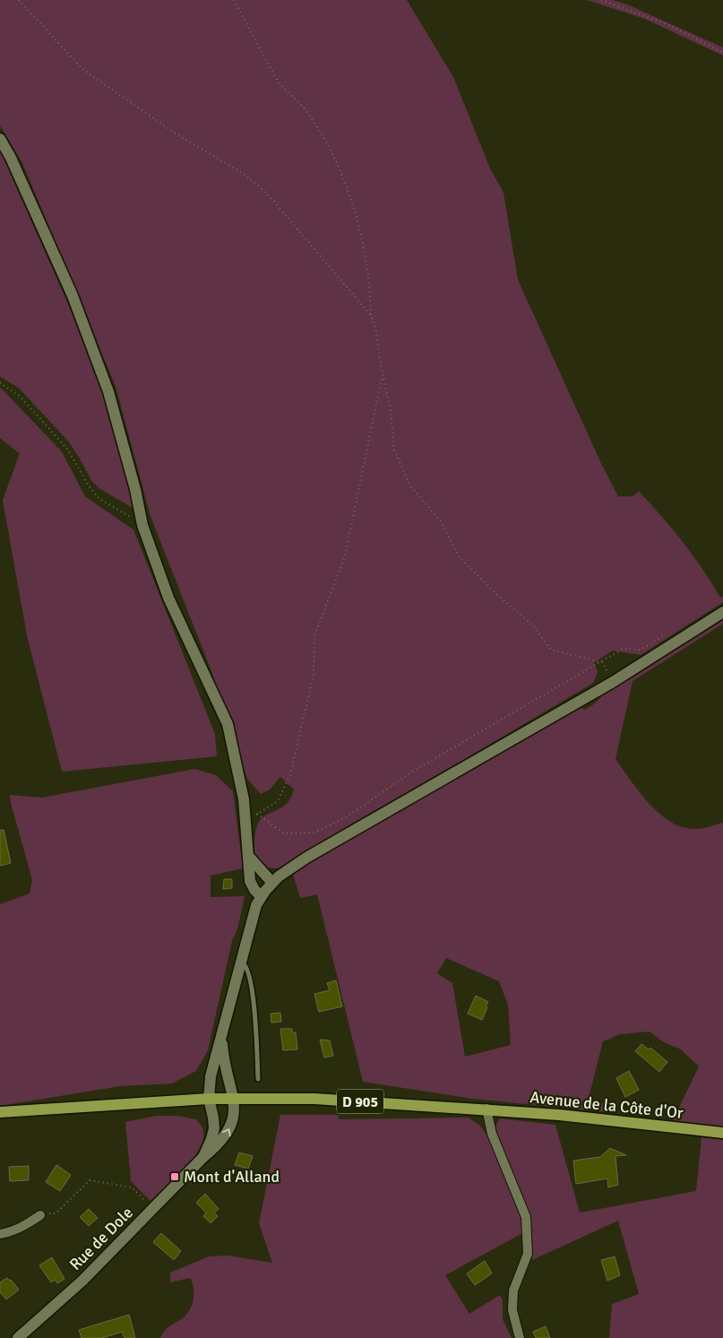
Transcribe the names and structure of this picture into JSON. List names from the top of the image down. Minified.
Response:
{"streets":{"main road":["D 905","Avenue de la Côte d'Or"],"street":["Rue de Dole"]},"crossings":[["D 905","Avenue de la Côte d'Or"],["D 905","Rue de Dole"]],"places":{"transit":["Mont d'Alland"]}}
